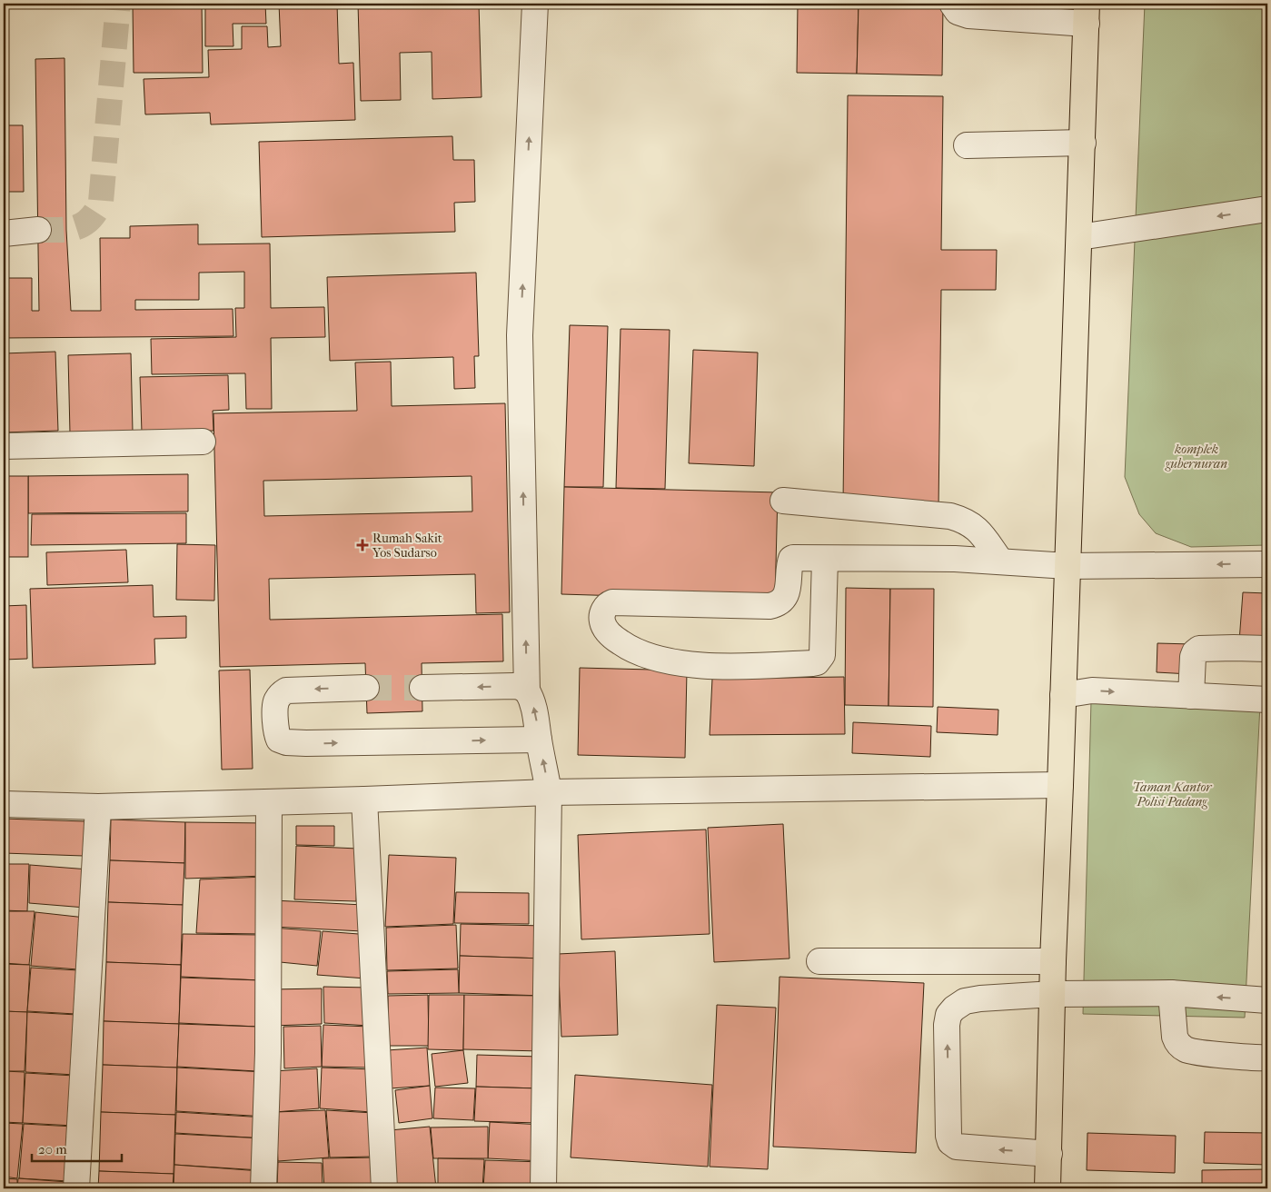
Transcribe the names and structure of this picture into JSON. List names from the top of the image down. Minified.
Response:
{"parks":["komplek gubernuran","Taman Kantor Polisi Padang"],"places":{"health":["Rumah Sakit Yos Sudarso"]},"scale_bar":"20 m"}
